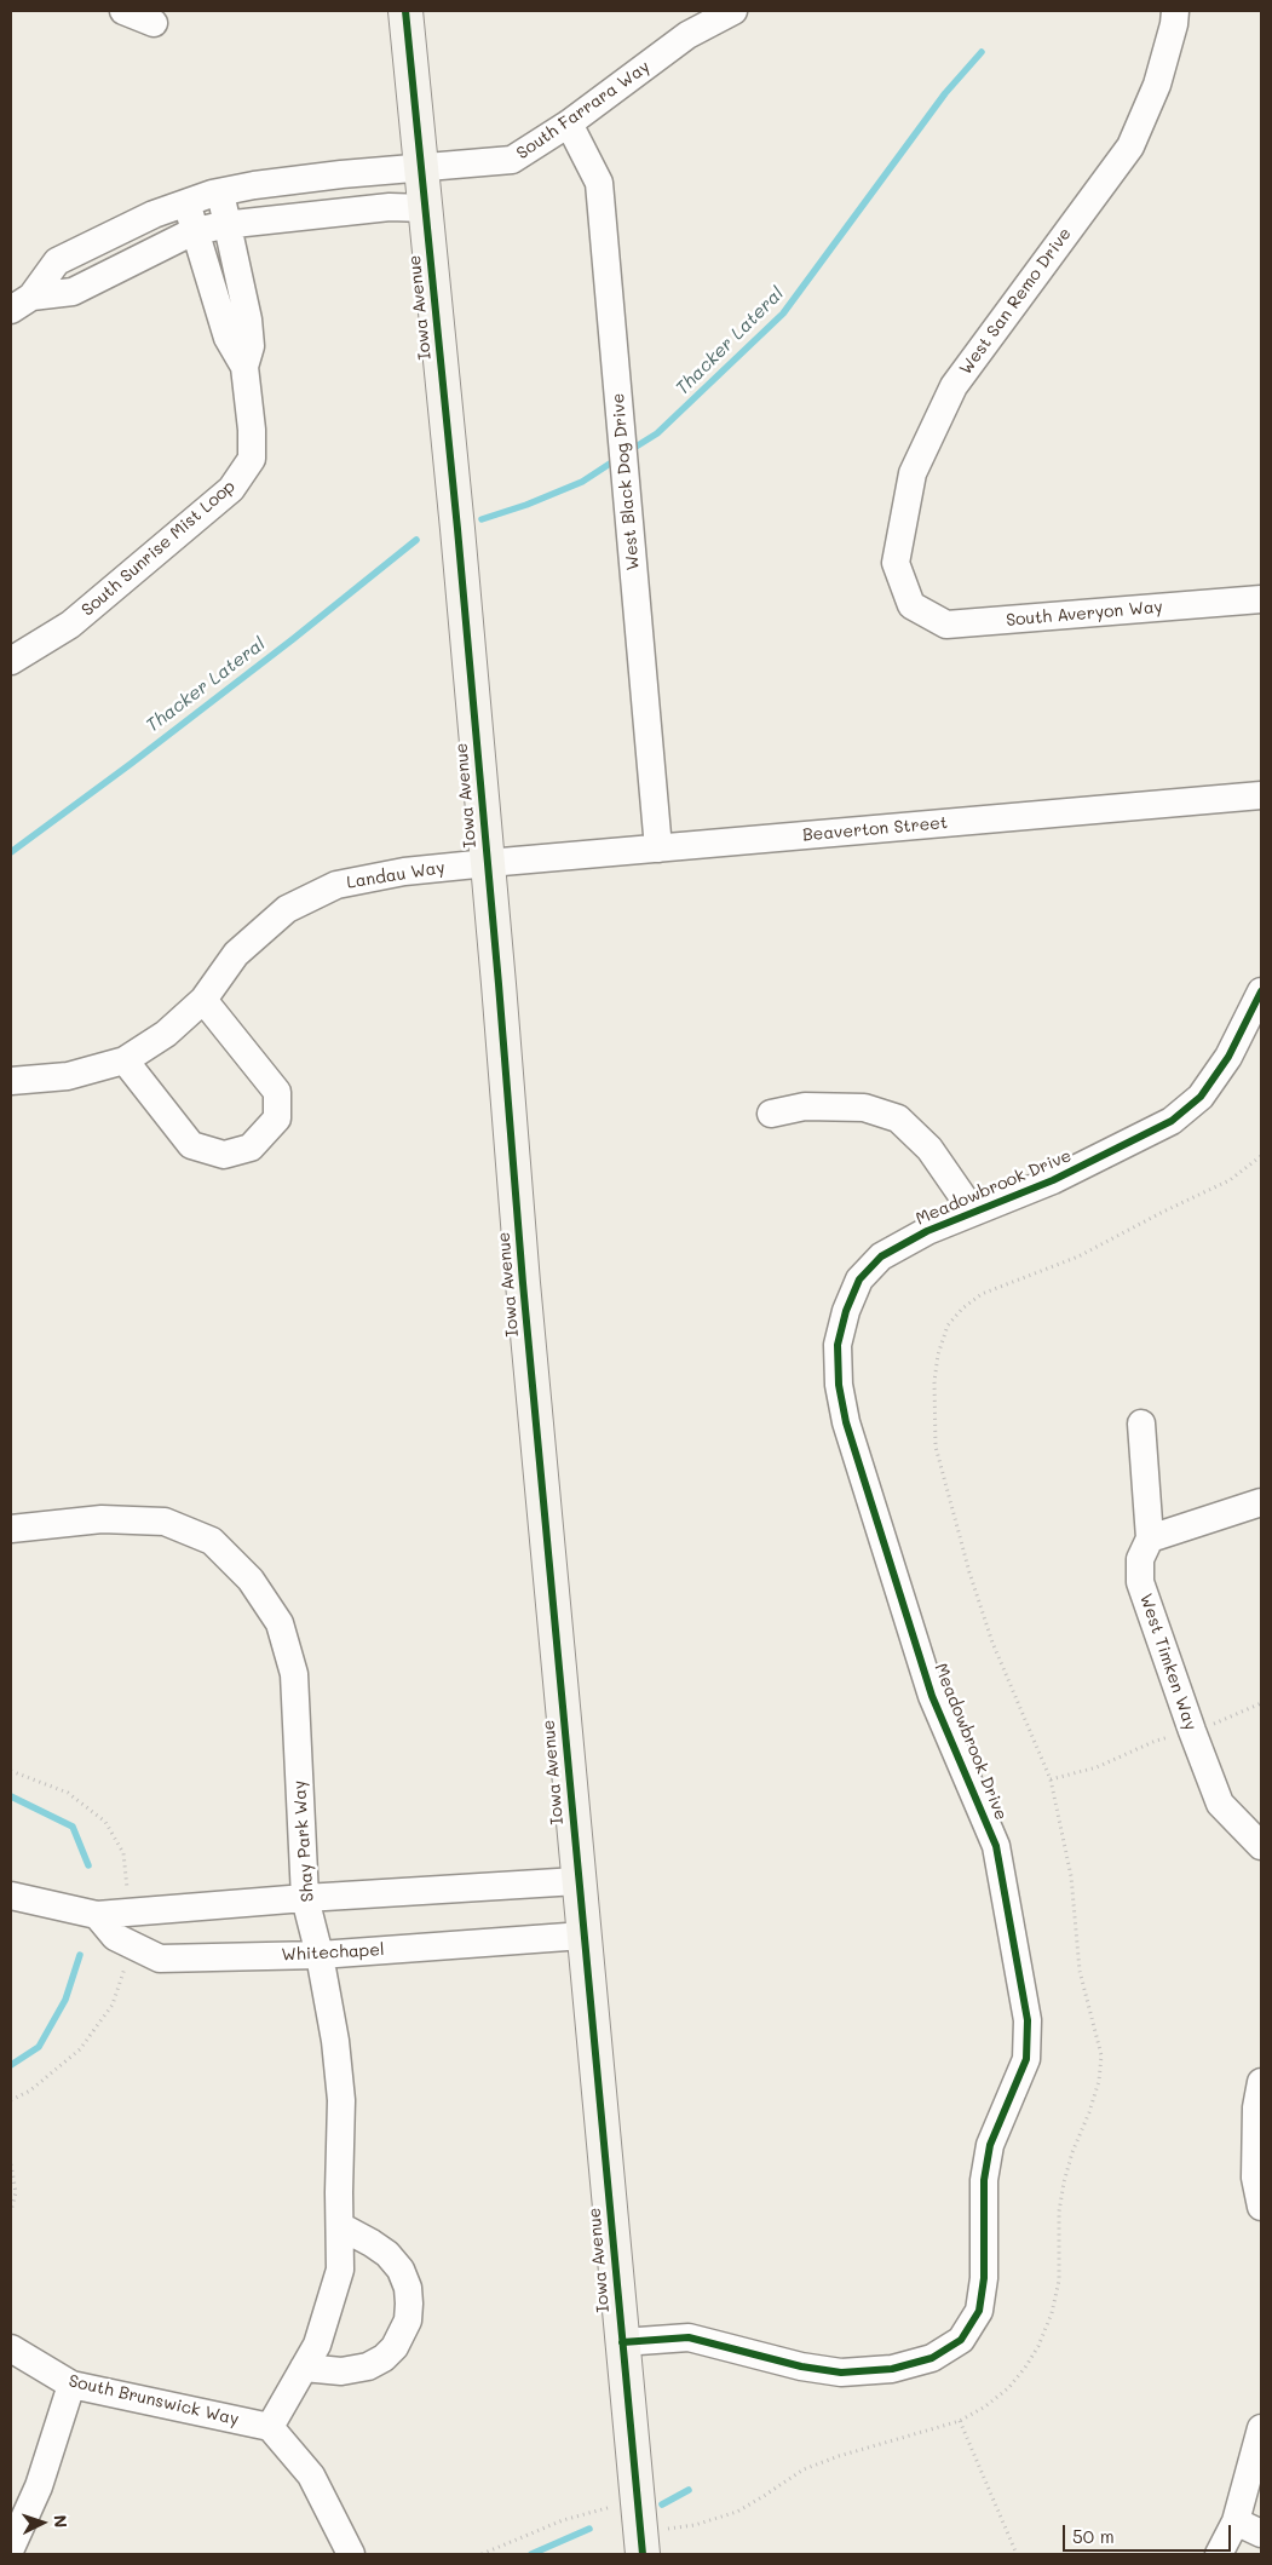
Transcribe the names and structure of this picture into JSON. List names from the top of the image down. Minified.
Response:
{"streets":{"street":["South Farrara Way","West San Remo Drive","Iowa Avenue","West Black Dog Drive","South Sunrise Mist Loop","South Averyon Way","Beaverton Street","Landau Way","Meadowbrook Drive","West Timken Way","Shay Park Way","Whitechapel","South Brunswick Way"]},"crossings":[["South Farrara Way","Iowa Avenue"],["South Farrara Way","West Black Dog Drive"],["South Farrara Way","South Sunrise Mist Loop"],["West San Remo Drive","South Averyon Way"],["Iowa Avenue","Beaverton Street"],["Iowa Avenue","Landau Way"],["Iowa Avenue","Meadowbrook Drive"],["Iowa Avenue","Whitechapel"],["West Black Dog Drive","Beaverton Street"],["Beaverton Street","Landau Way"],["Shay Park Way","Whitechapel"],["Shay Park Way","South Brunswick Way"]],"water":["Thacker Lateral"],"scale_bar":"50 m","north":"right"}
